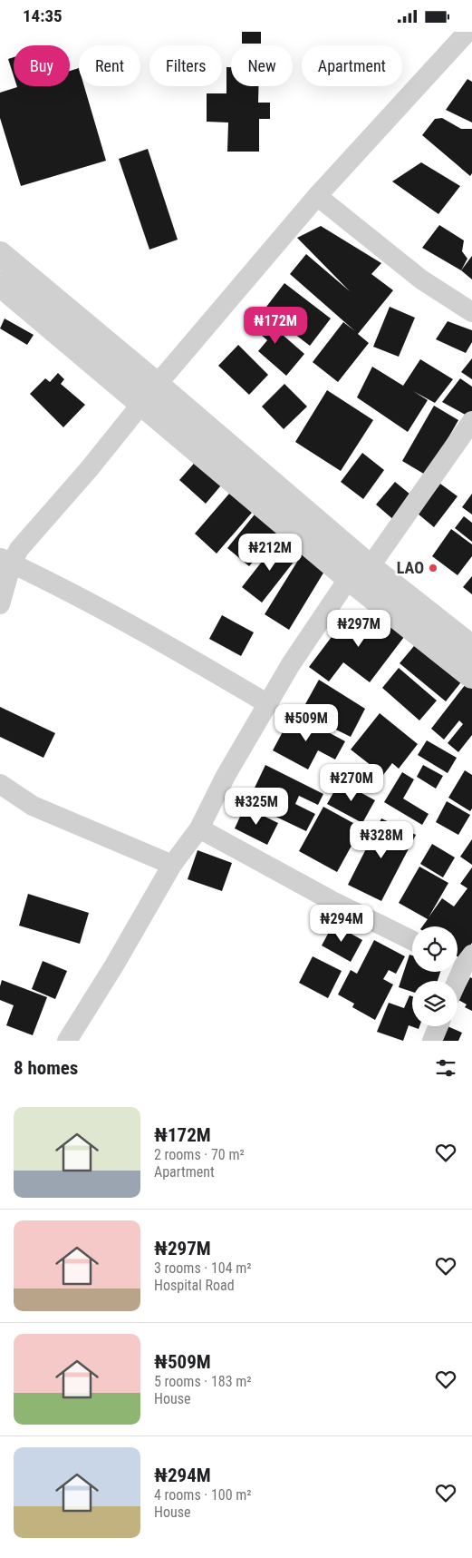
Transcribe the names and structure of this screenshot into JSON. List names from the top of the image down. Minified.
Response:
{"places":["LAO"],"page":{"status":"14:35","chip":["Buy","Rent","Filters","New","Apartment"],"price":["₦172M","₦212M","₦297M","₦509M","₦270M","₦325M","₦328M","₦294M"],"heading":"8 homes","list":[{"name":"₦172M","note":"2 rooms · 70 m² · Apartment"},{"name":"₦297M","note":"3 rooms · 104 m² · Hospital Road"},{"name":"₦509M","note":"5 rooms · 183 m² · House"},{"name":"₦294M","note":"4 rooms · 100 m² · House"}]}}
